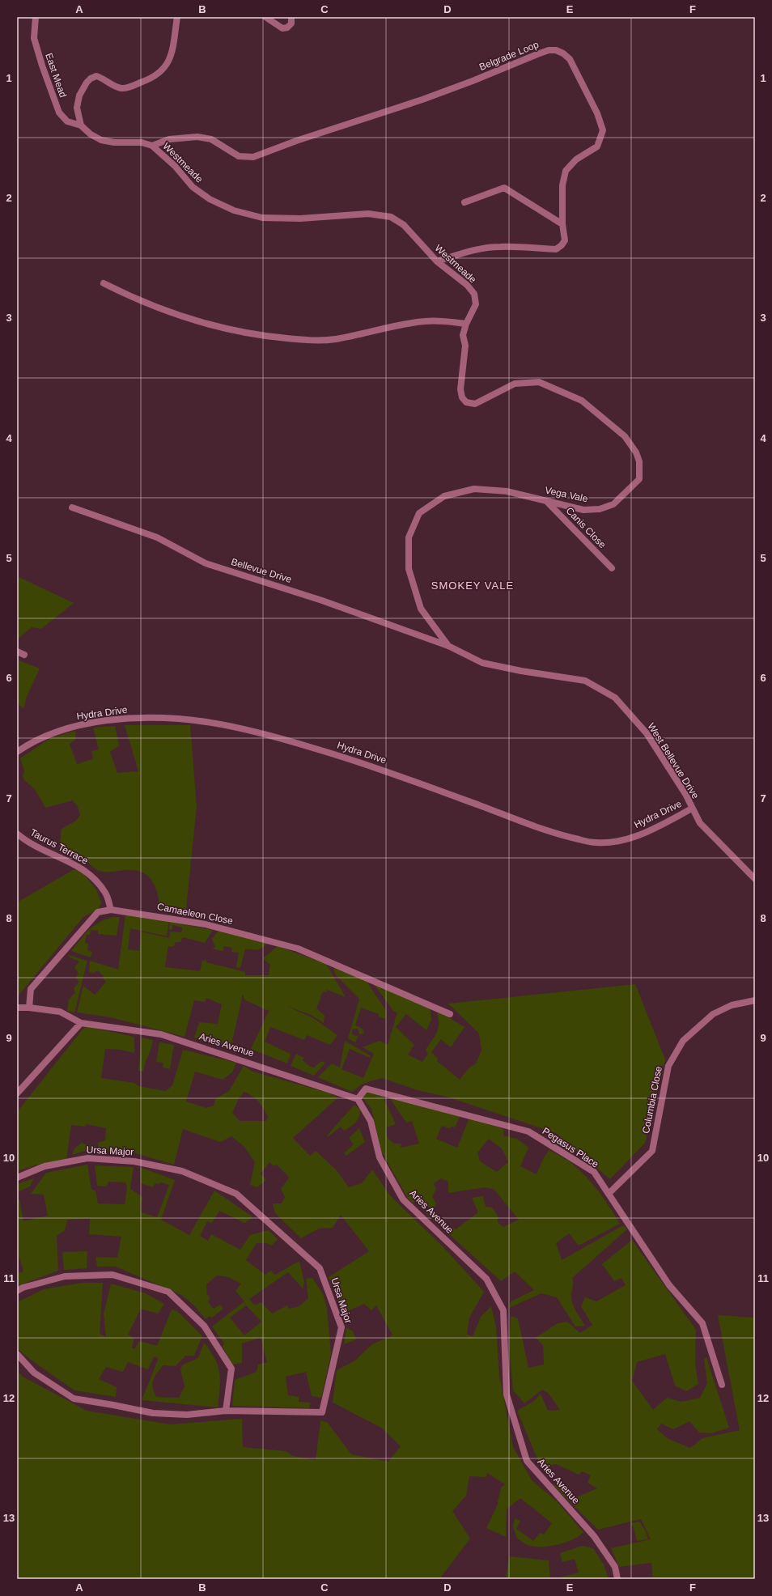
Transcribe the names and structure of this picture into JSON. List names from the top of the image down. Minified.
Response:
{"streets":{"street":["Belgrade Loop","East Mead","Westmeade","Vega Vale","Canis Close","Bellevue Drive","Hydra Drive","West Bellevue Drive","Taurus Terrace","Camaeleon Close","Aries Avenue","Columbia Close","Pegasus Place","Ursa Major"]},"crossings":[["Belgrade Loop","Westmeade"],["East Mead","Westmeade"],["Westmeade","Vega Vale"],["Vega Vale","Canis Close"],["Vega Vale","Bellevue Drive"],["Vega Vale","West Bellevue Drive"],["Bellevue Drive","West Bellevue Drive"],["Hydra Drive","West Bellevue Drive"],["Taurus Terrace","Camaeleon Close"],["Aries Avenue","Pegasus Place"],["Columbia Close","Pegasus Place"]],"districts":["SMOKEY VALE"],"grid":{"columns":["A","B","C","D","E","F"],"rows":["1","2","3","4","5","6","7","8","9","10","11","12","13"]}}
